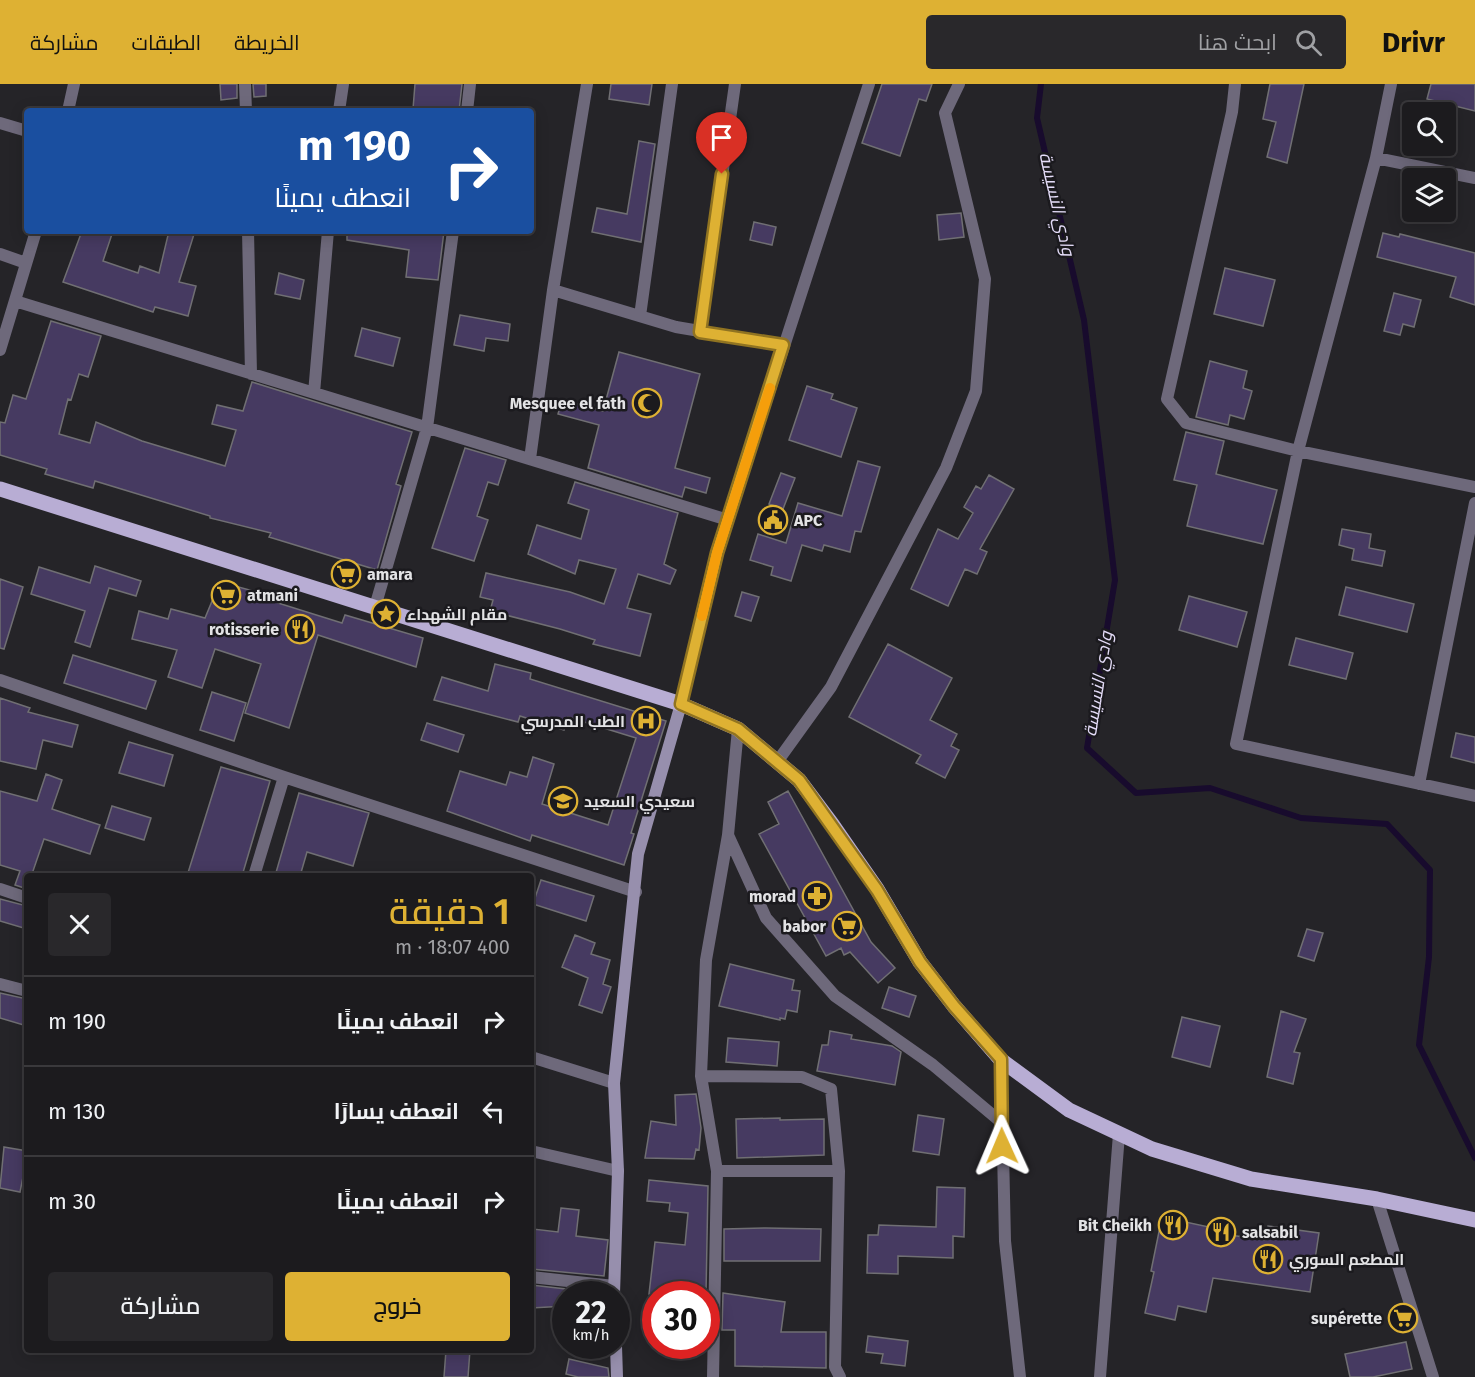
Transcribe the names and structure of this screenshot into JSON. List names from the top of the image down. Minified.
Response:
{"water":["وادي النسيسة"],"places":{"mosque":["Mesquee el fath"],"public building":["APC"],"supermarket":["amara","atmani","babor","supérette"],"place":["مقام الشهداء"],"restaurant":["rotisserie","Bit Cheikh","salsabil","المطعم السوري"],"hospital":["الطب المدرسي"],"school or university":["سعيدي السعيد"],"pharmacy":["morad"]},"page":{"header":"Drivr","search":"ابحث هنا","nav":["الخريطة","الطبقات","مشاركة"],"turn":["190 m","انعطف يمينًا"],"heading":["1 دقيقة","400 m · 18:07"],"list":[{"name":"انعطف يمينًا","value":"190 m"},{"name":"انعطف يسارًا","value":"130 m"},{"name":"انعطف يمينًا","value":"30 m"}],"buttons":["خروج","مشاركة"],"speed":"22 km/h","limit":"30"}}
